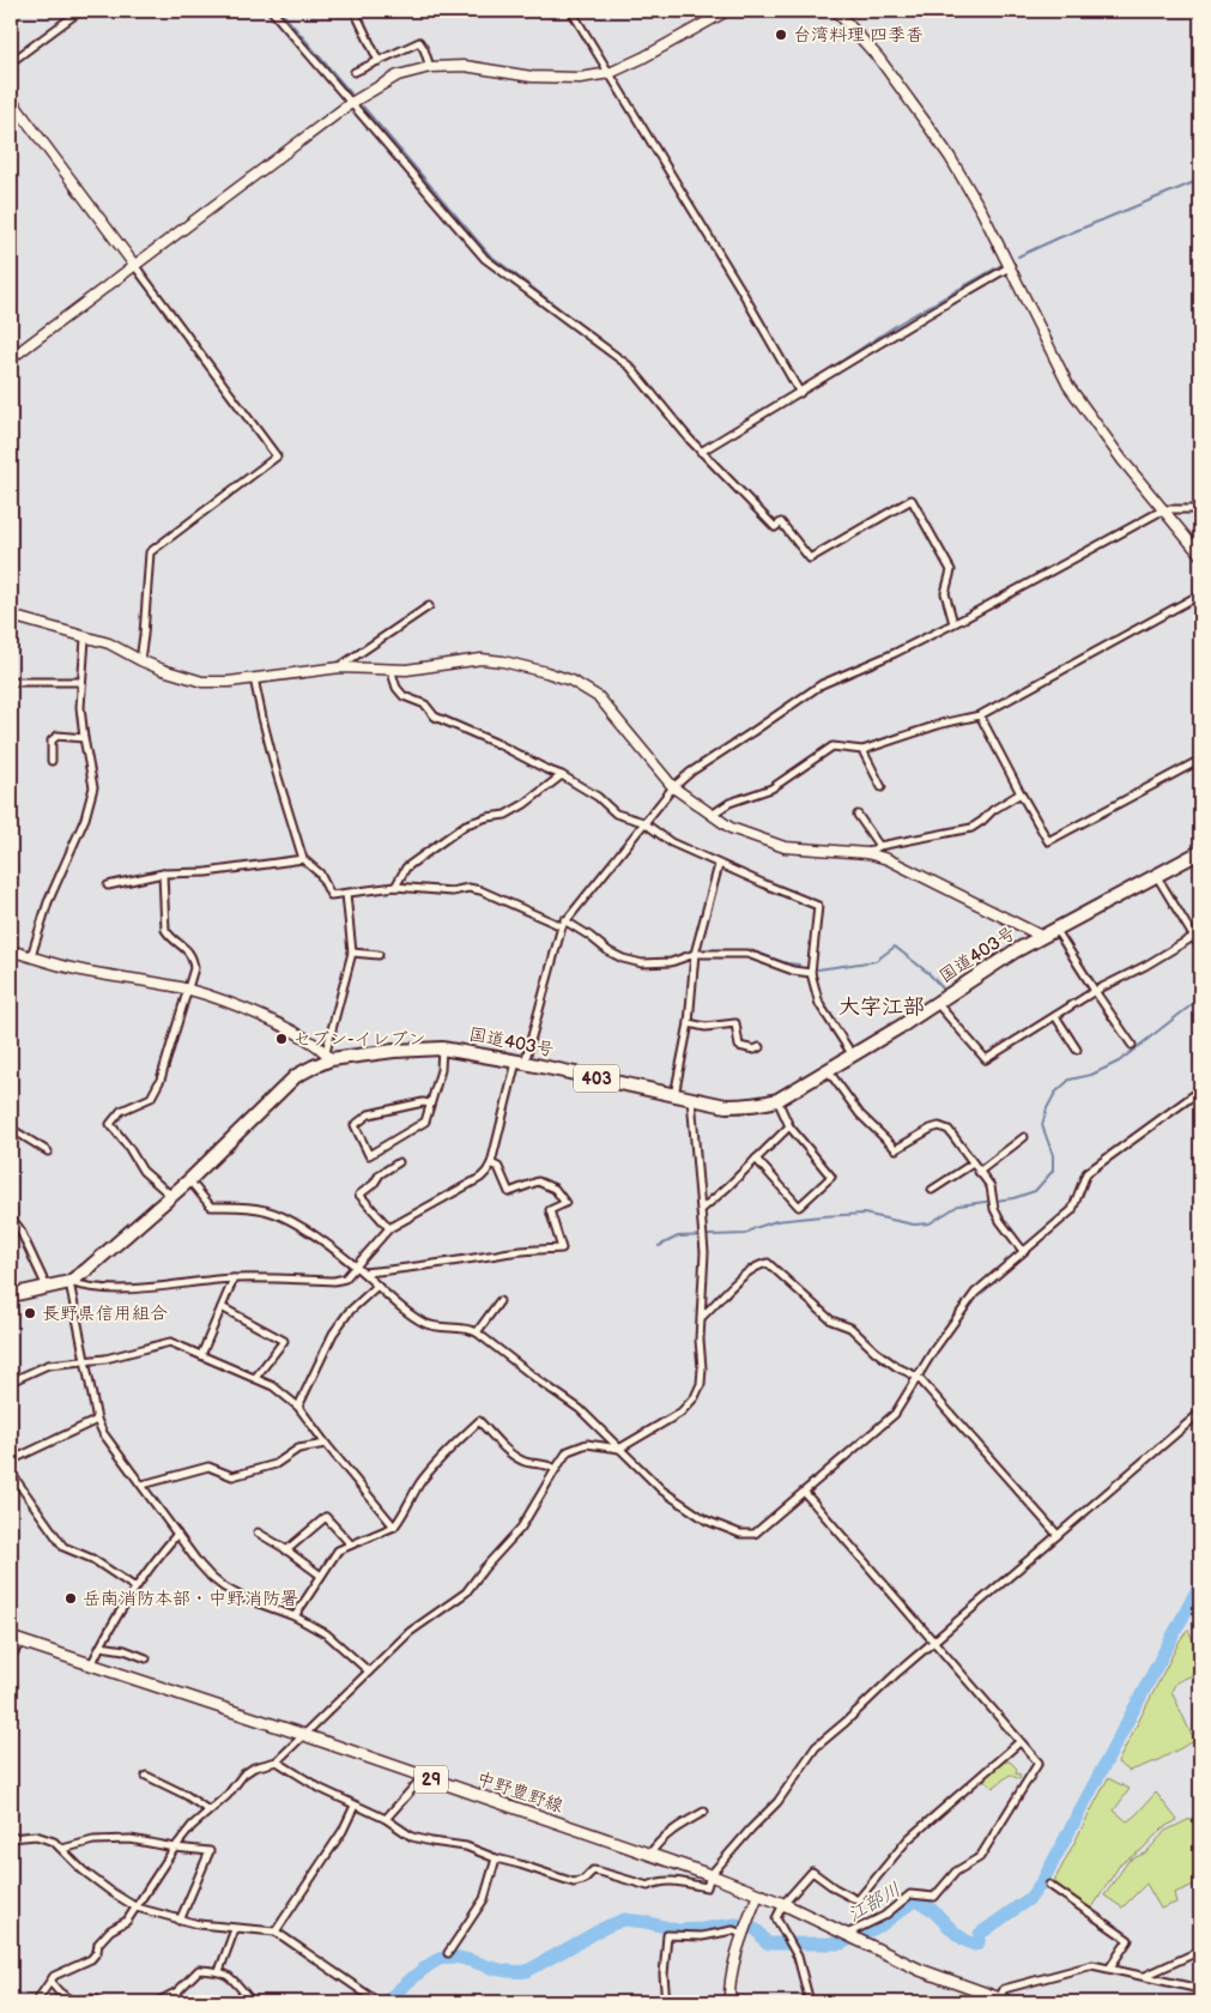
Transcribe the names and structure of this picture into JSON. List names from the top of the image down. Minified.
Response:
{"streets":{"highway":["国道403号","403"],"main road":["29","中野豊野線"]},"districts":["大字江部"],"water":["江部川"],"places":["台湾料理 四季香","セブン-イレブン","長野県信用組合","岳南消防本部・中野消防署"]}
